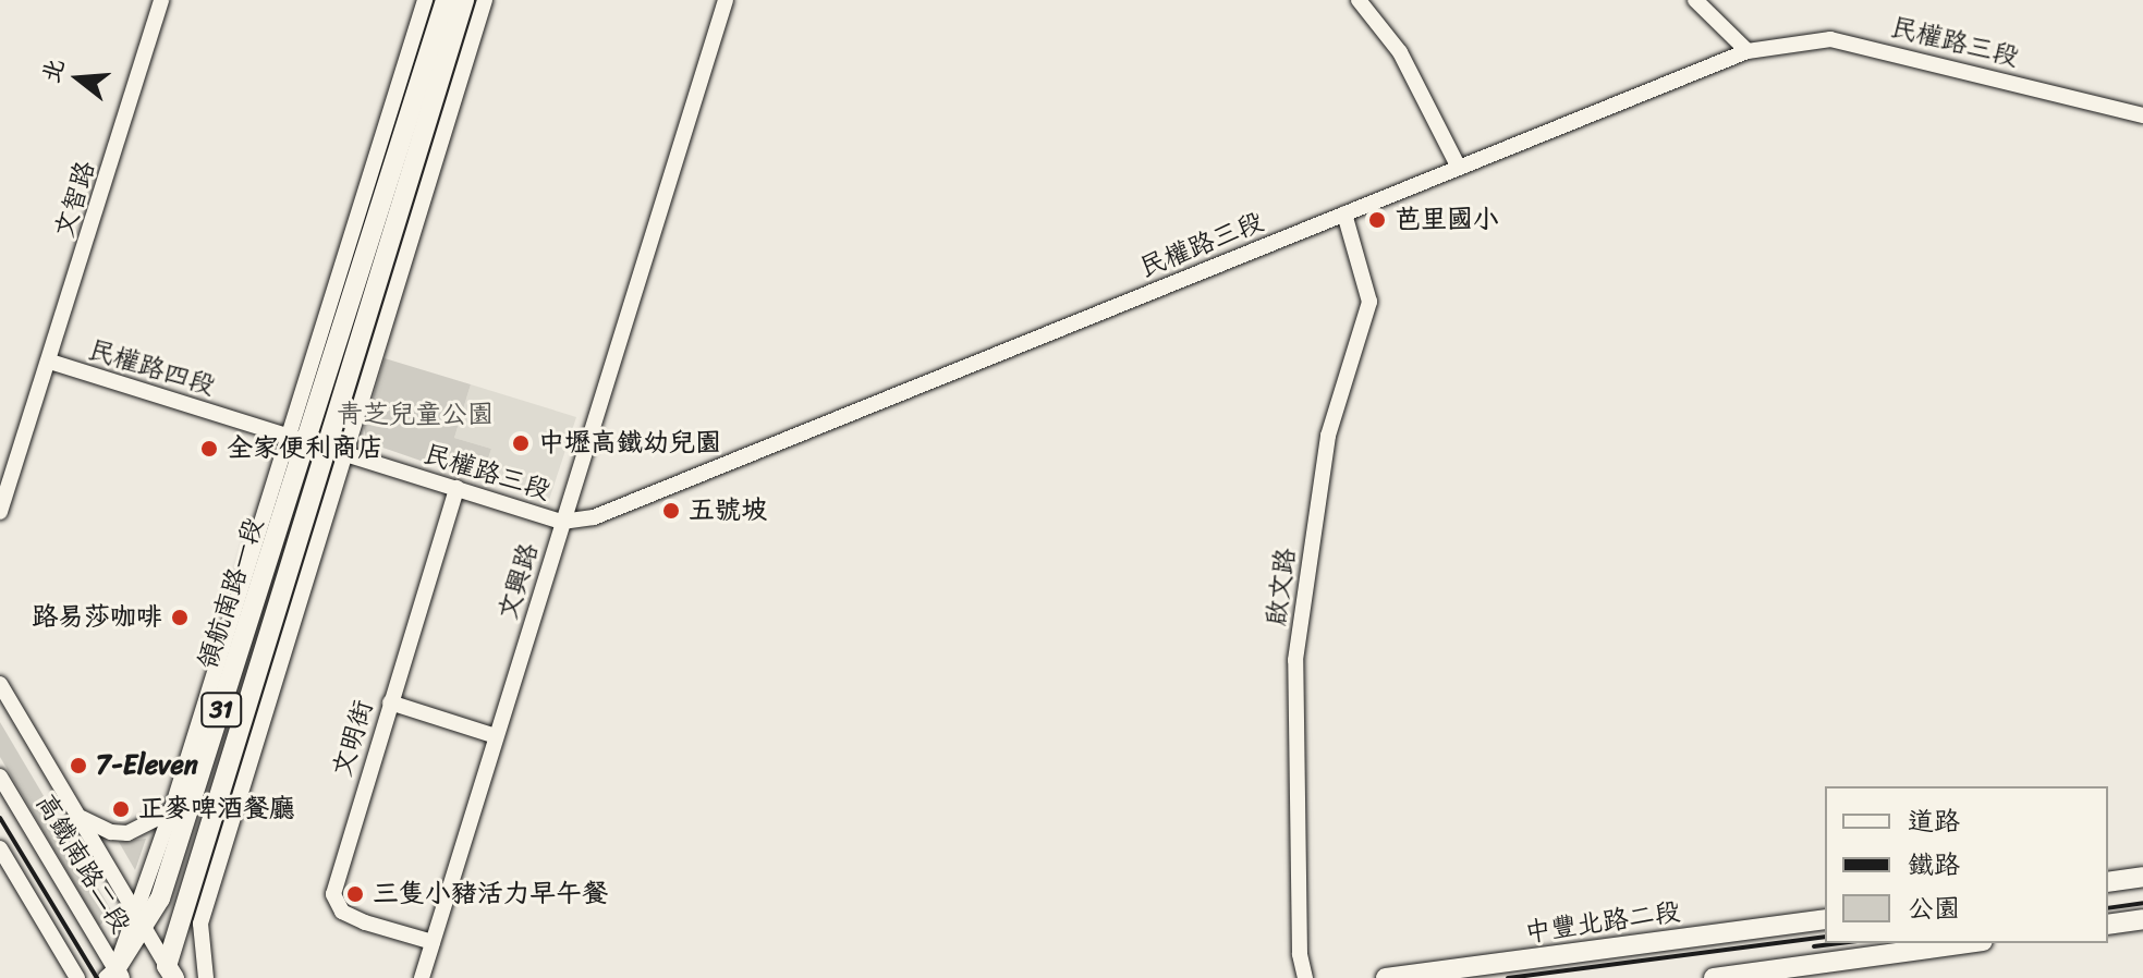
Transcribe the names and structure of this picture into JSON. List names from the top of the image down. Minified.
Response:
{"streets":{"main road":["領航南路一段","31","中豐北路二段"],"street":["民權路三段","文智路","民權路四段","文興路","啟文路","文明街","高鐵南路二段"]},"crossings":[["民權路三段","民權路四段"],["民權路三段","文興路"],["民權路三段","啟文路"],["民權路三段","領航南路一段"],["民權路三段","文明街"],["文智路","民權路四段"],["民權路四段","領航南路一段"],["文興路","文明街"],["領航南路一段","31"],["領航南路一段","高鐵南路二段"],["31","高鐵南路二段"]],"parks":["青芝兒童公園"],"places":["芭里國小","中壢高鐵幼兒園","全家便利商店","五號坡","路易莎咖啡","7-Eleven","正麥啤酒餐廳","三隻小豬活力早午餐"],"legend":["道路","鐵路","公園"],"north":"left"}
